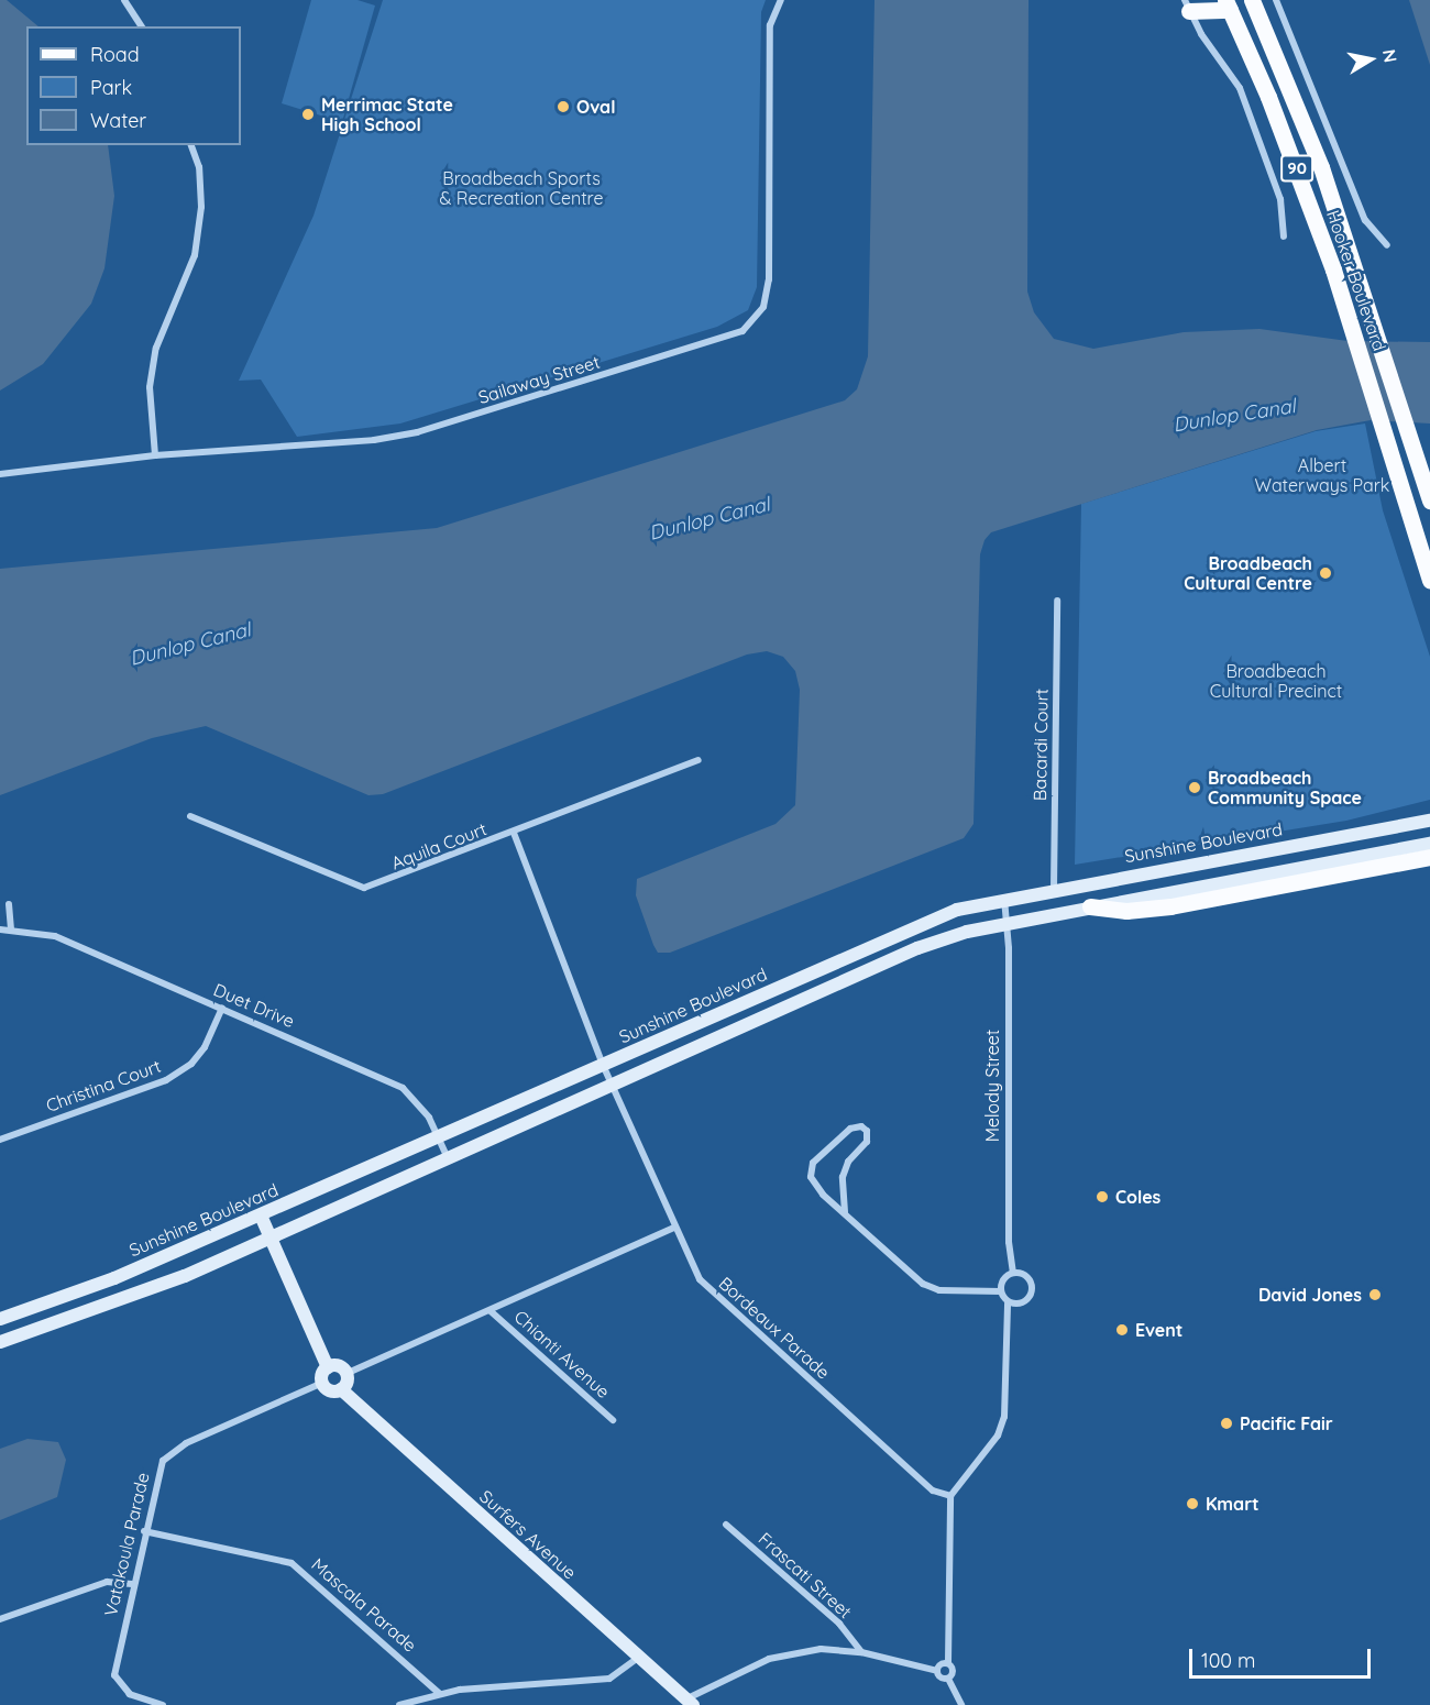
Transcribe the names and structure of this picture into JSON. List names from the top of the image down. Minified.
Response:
{"streets":{"main road":["90","Hooker Boulevard","Sunshine Boulevard","Surfers Avenue"],"street":["Sailaway Street","Bacardi Court","Aquila Court","Duet Drive","Christina Court","Melody Street","Bordeaux Parade","Chianti Avenue","Vatakoula Parade","Frascati Street","Mascala Parade"]},"crossings":[["Bacardi Court","Sunshine Boulevard"],["Sunshine Boulevard","Duet Drive"],["Sunshine Boulevard","Melody Street"],["Sunshine Boulevard","Bordeaux Parade"],["Aquila Court","Bordeaux Parade"],["Duet Drive","Christina Court"],["Surfers Avenue","Vatakoula Parade"],["Vatakoula Parade","Mascala Parade"]],"water":["Dunlop Canal"],"parks":["Broadbeach Sports & Recreation Centre","Albert Waterways Park","Broadbeach Cultural Precinct"],"places":["Oval","Merrimac State High School","Broadbeach Cultural Centre","Broadbeach Community Space","Coles","David Jones","Event","Pacific Fair","Kmart"],"legend":["Road","Park","Water"],"scale_bar":"100 m","north":"right"}
